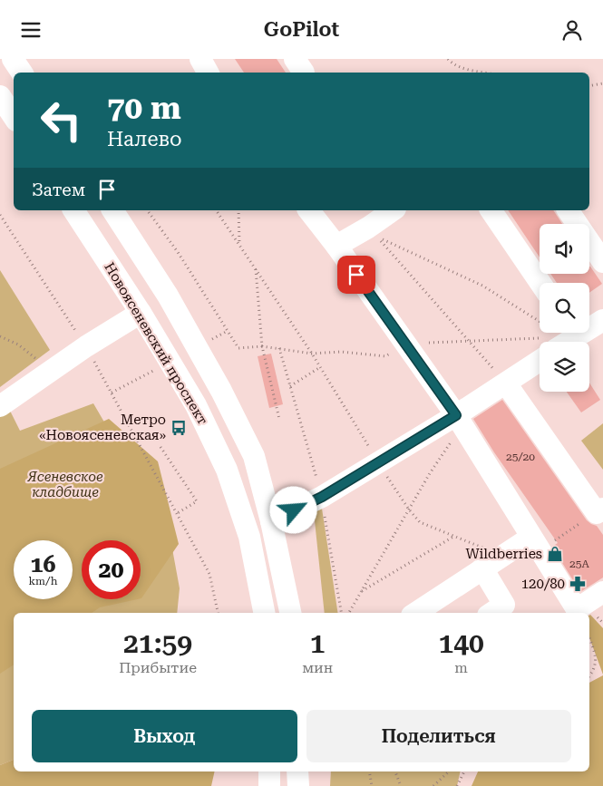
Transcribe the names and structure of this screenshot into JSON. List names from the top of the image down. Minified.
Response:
{"streets":{"street":["Новоясеневский проспект"]},"parks":["Ясеневское кладбище"],"places":{"bus stop":["Метро «Новоясеневская»"],"shop":["Wildberries"],"pharmacy":["120/80"]},"house_numbers":["25/20","25А"],"page":{"header":"GoPilot","turn":["70 m","Налево"],"then":"Затем","speed":"16 km/h","limit":"20","eta":["21:59","Прибытие","1","мин","140","m"],"buttons":["Выход","Поделиться"]}}
